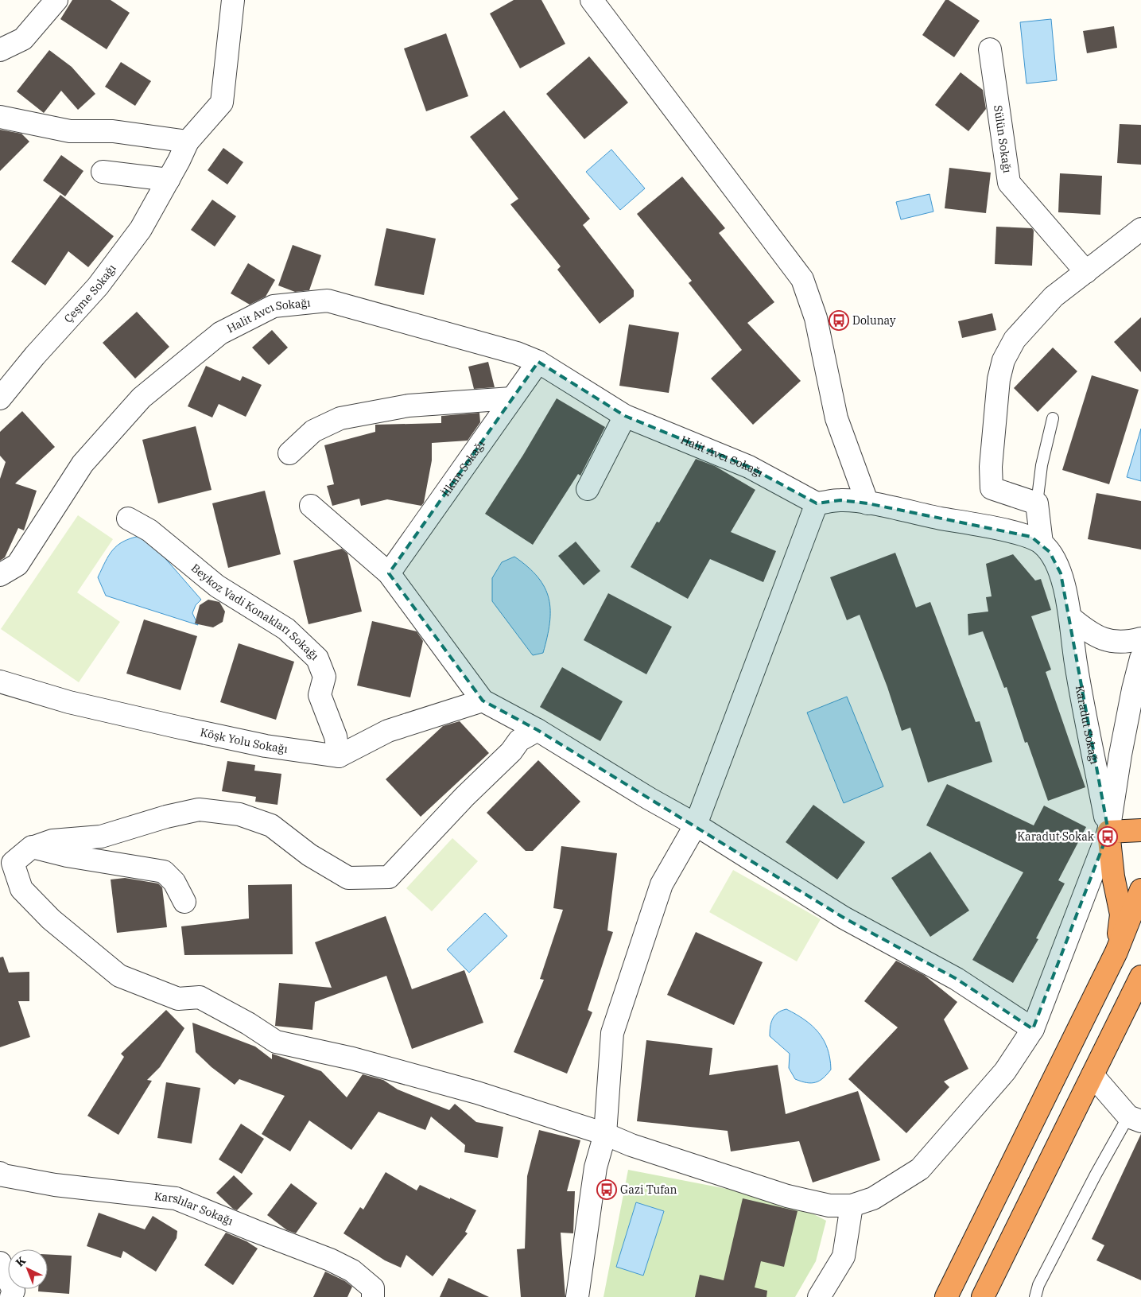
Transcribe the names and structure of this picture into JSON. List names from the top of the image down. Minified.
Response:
{"streets":{"street":["Sülün Sokağı","Çeşme Sokağı","Halit Avcı Sokağı","İlkim Sokağı","Beykoz Vadi Konakları Sokağı","Karadut Sokağı","Köşk Yolu Sokağı","Karslılar Sokağı"]},"crossings":[["Halit Avcı Sokağı","İlkim Sokağı"],["Beykoz Vadi Konakları Sokağı","Köşk Yolu Sokağı"]],"places":{"bus stop":["Dolunay","Karadut Sokak","Gazi Tufan"]},"north":"top left"}
